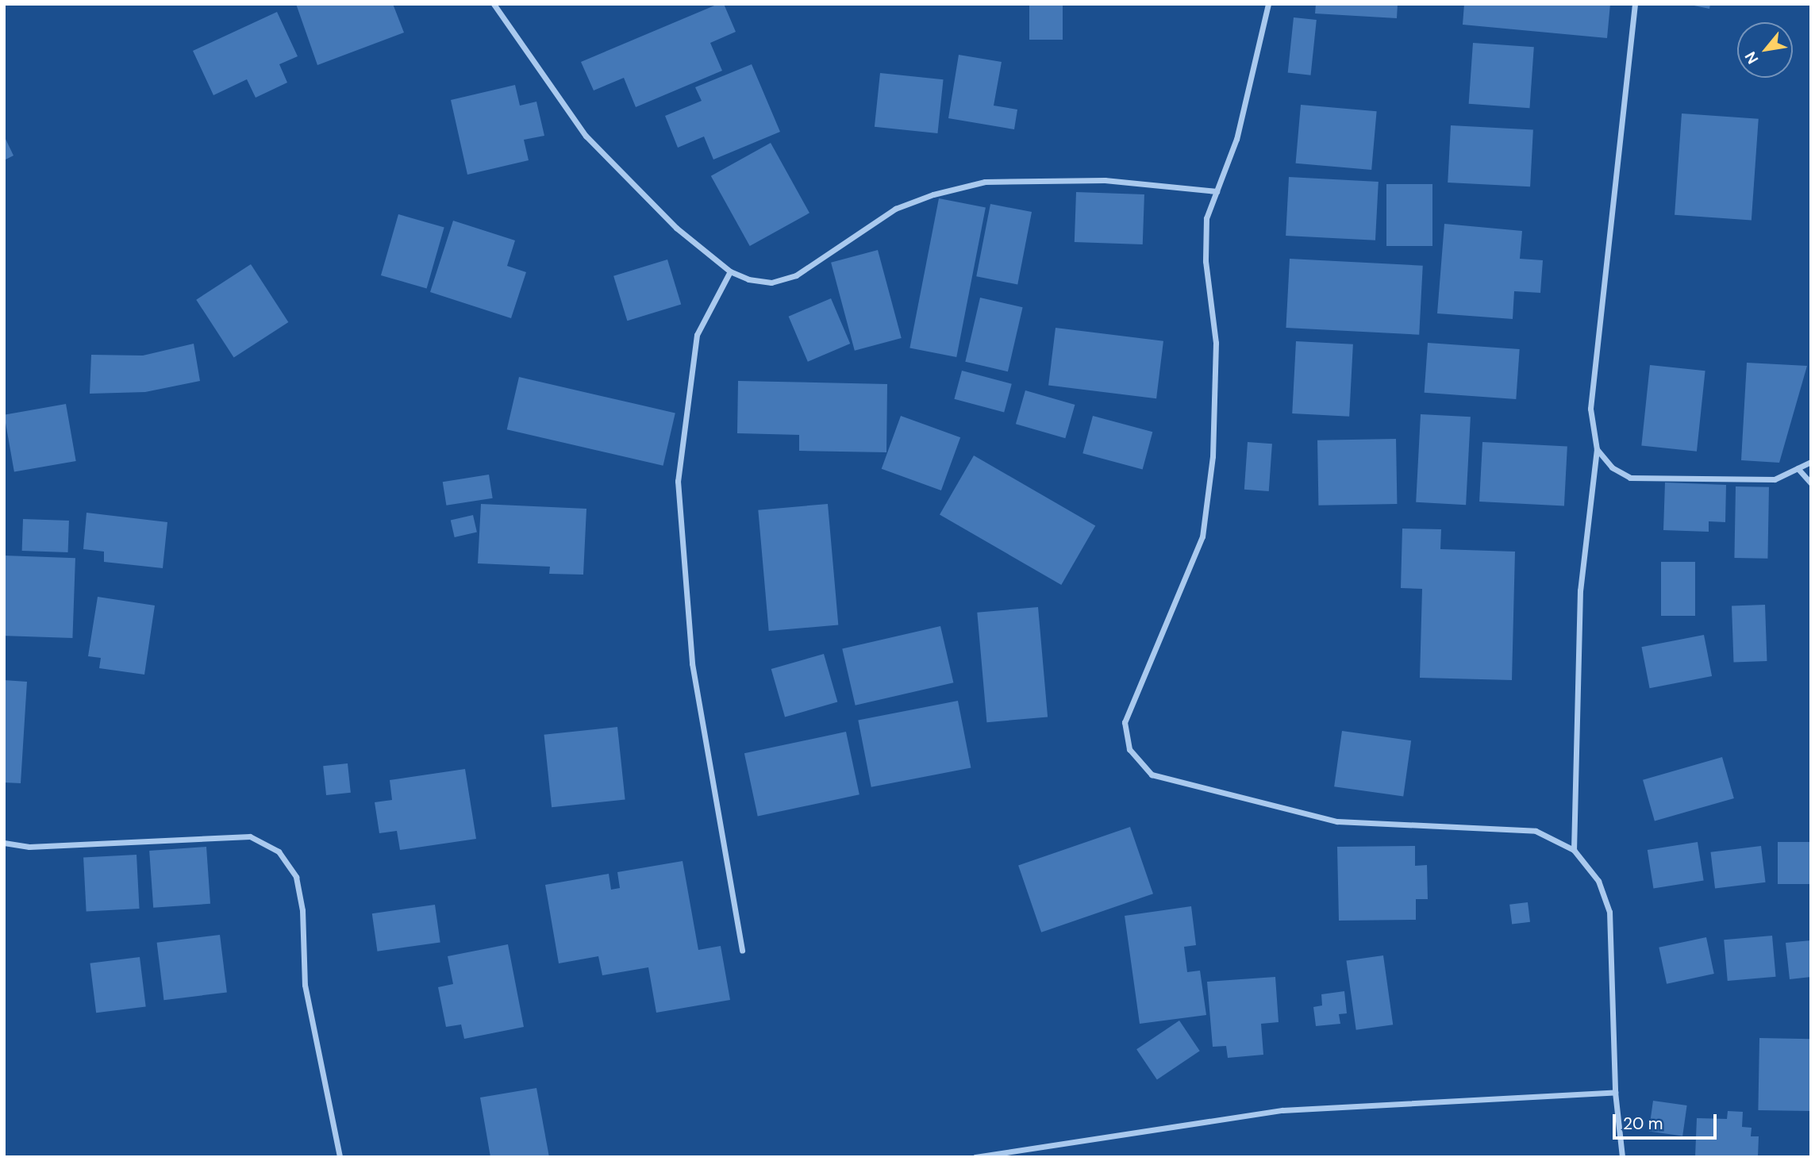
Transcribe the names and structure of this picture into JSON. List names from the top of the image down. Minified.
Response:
{"scale_bar":"20 m","north":"bottom left"}
